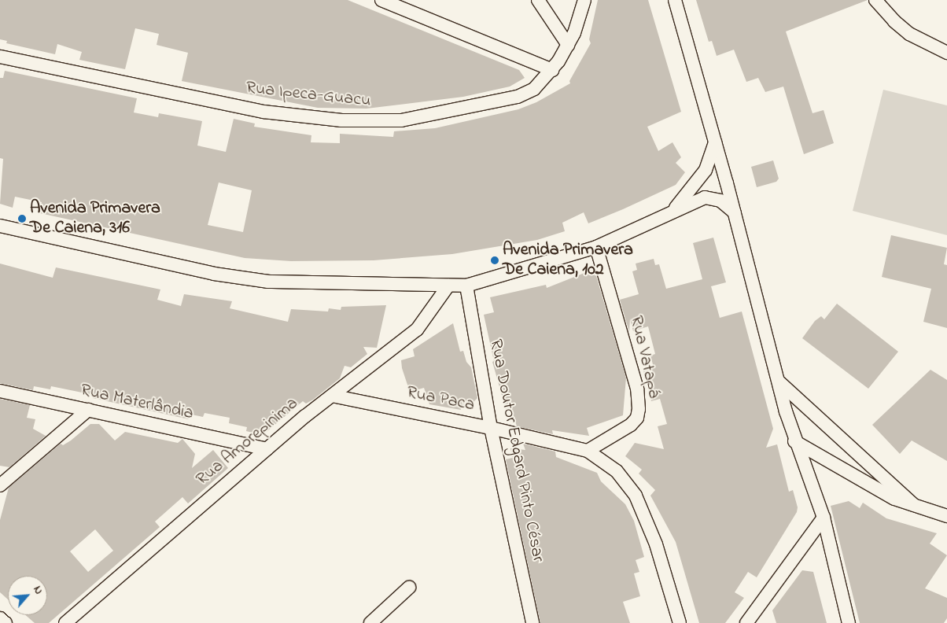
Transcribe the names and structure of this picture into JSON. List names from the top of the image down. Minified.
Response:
{"streets":{"street":["Rua Ipeca-Guacu","Rua Vatapá","Rua Paca","Rua Materlândia","Rua Amorepinima","Rua Doutor Edgard Pinto César"]},"crossings":[["Rua Vatapá","Rua Paca"],["Rua Paca","Rua Amorepinima"],["Rua Paca","Rua Doutor Edgard Pinto César"],["Rua Materlândia","Rua Amorepinima"]],"places":["Avenida Primavera De Caiena, 316","Avenida Primavera De Caiena, 102"],"north":"top right"}
